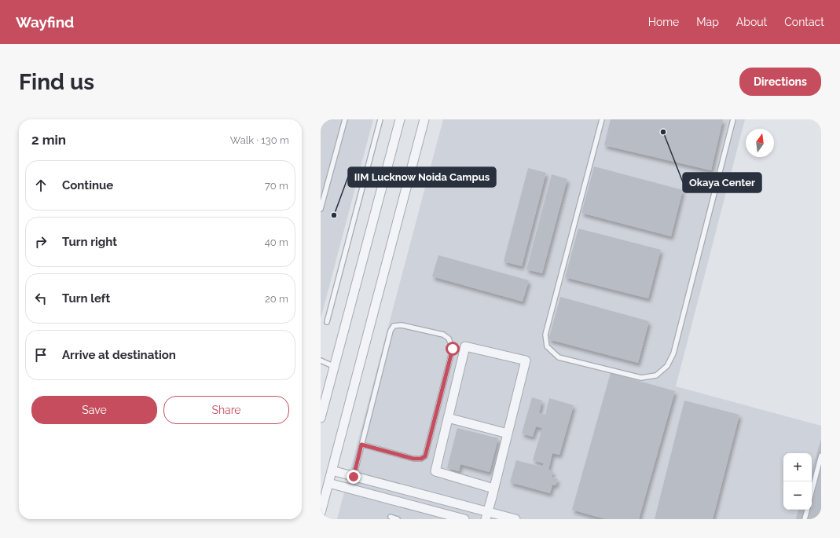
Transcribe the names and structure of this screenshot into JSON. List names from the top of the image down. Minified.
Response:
{"places":["Okaya Center","IIM Lucknow Noida Campus"],"north":"top","page":{"header":"Wayfind","nav":["Home","Map","About","Contact"],"buttons":["Directions",["Save","Share"]],"title":"Find us","heading":["2 min","Walk · 130 m"],"list":[["Continue","70 m"],["Turn right","40 m"],["Turn left","20 m"],"Arrive at destination"],"map_buttons":["+","−"]}}
